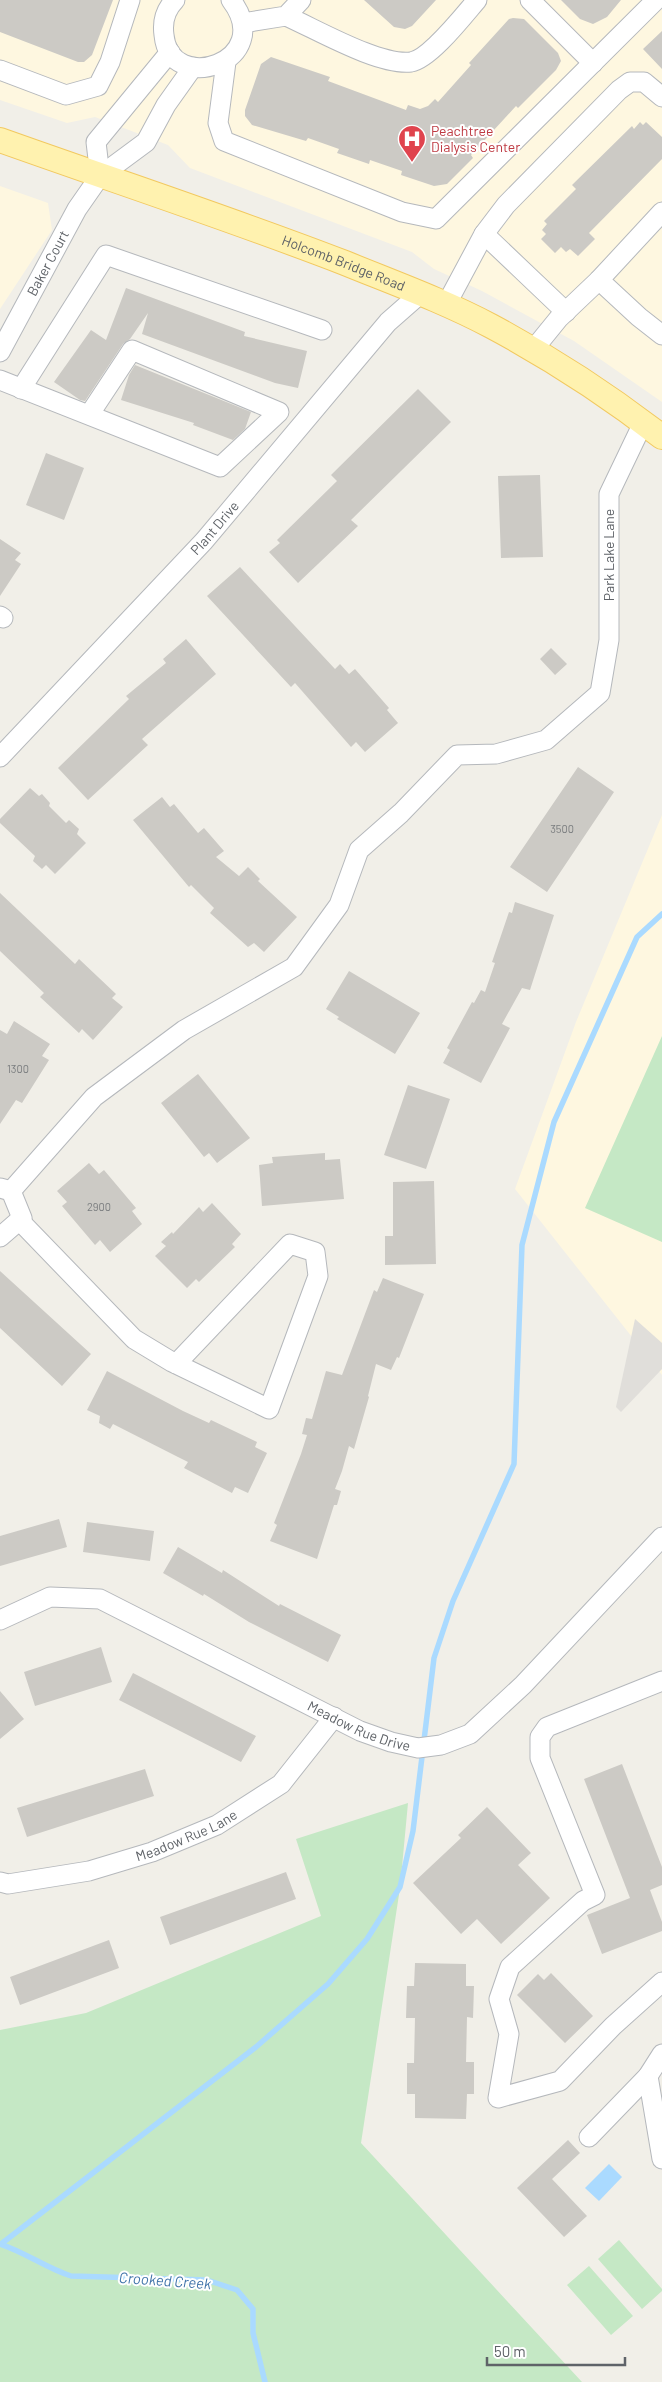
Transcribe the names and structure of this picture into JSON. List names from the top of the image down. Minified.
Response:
{"streets":{"main road":["Holcomb Bridge Road"],"street":["Baker Court","Plant Drive","Park Lake Lane","Meadow Rue Drive","Meadow Rue Lane"]},"crossings":[["Baker Court","Holcomb Bridge Road"],["Holcomb Bridge Road","Plant Drive"],["Holcomb Bridge Road","Park Lake Lane"],["Meadow Rue Drive","Meadow Rue Lane"]],"water":["Crooked Creek"],"places":{"hospital":["Peachtree Dialysis Center"]},"house_numbers":["3500","1300","2900"],"scale_bar":"50 m"}
